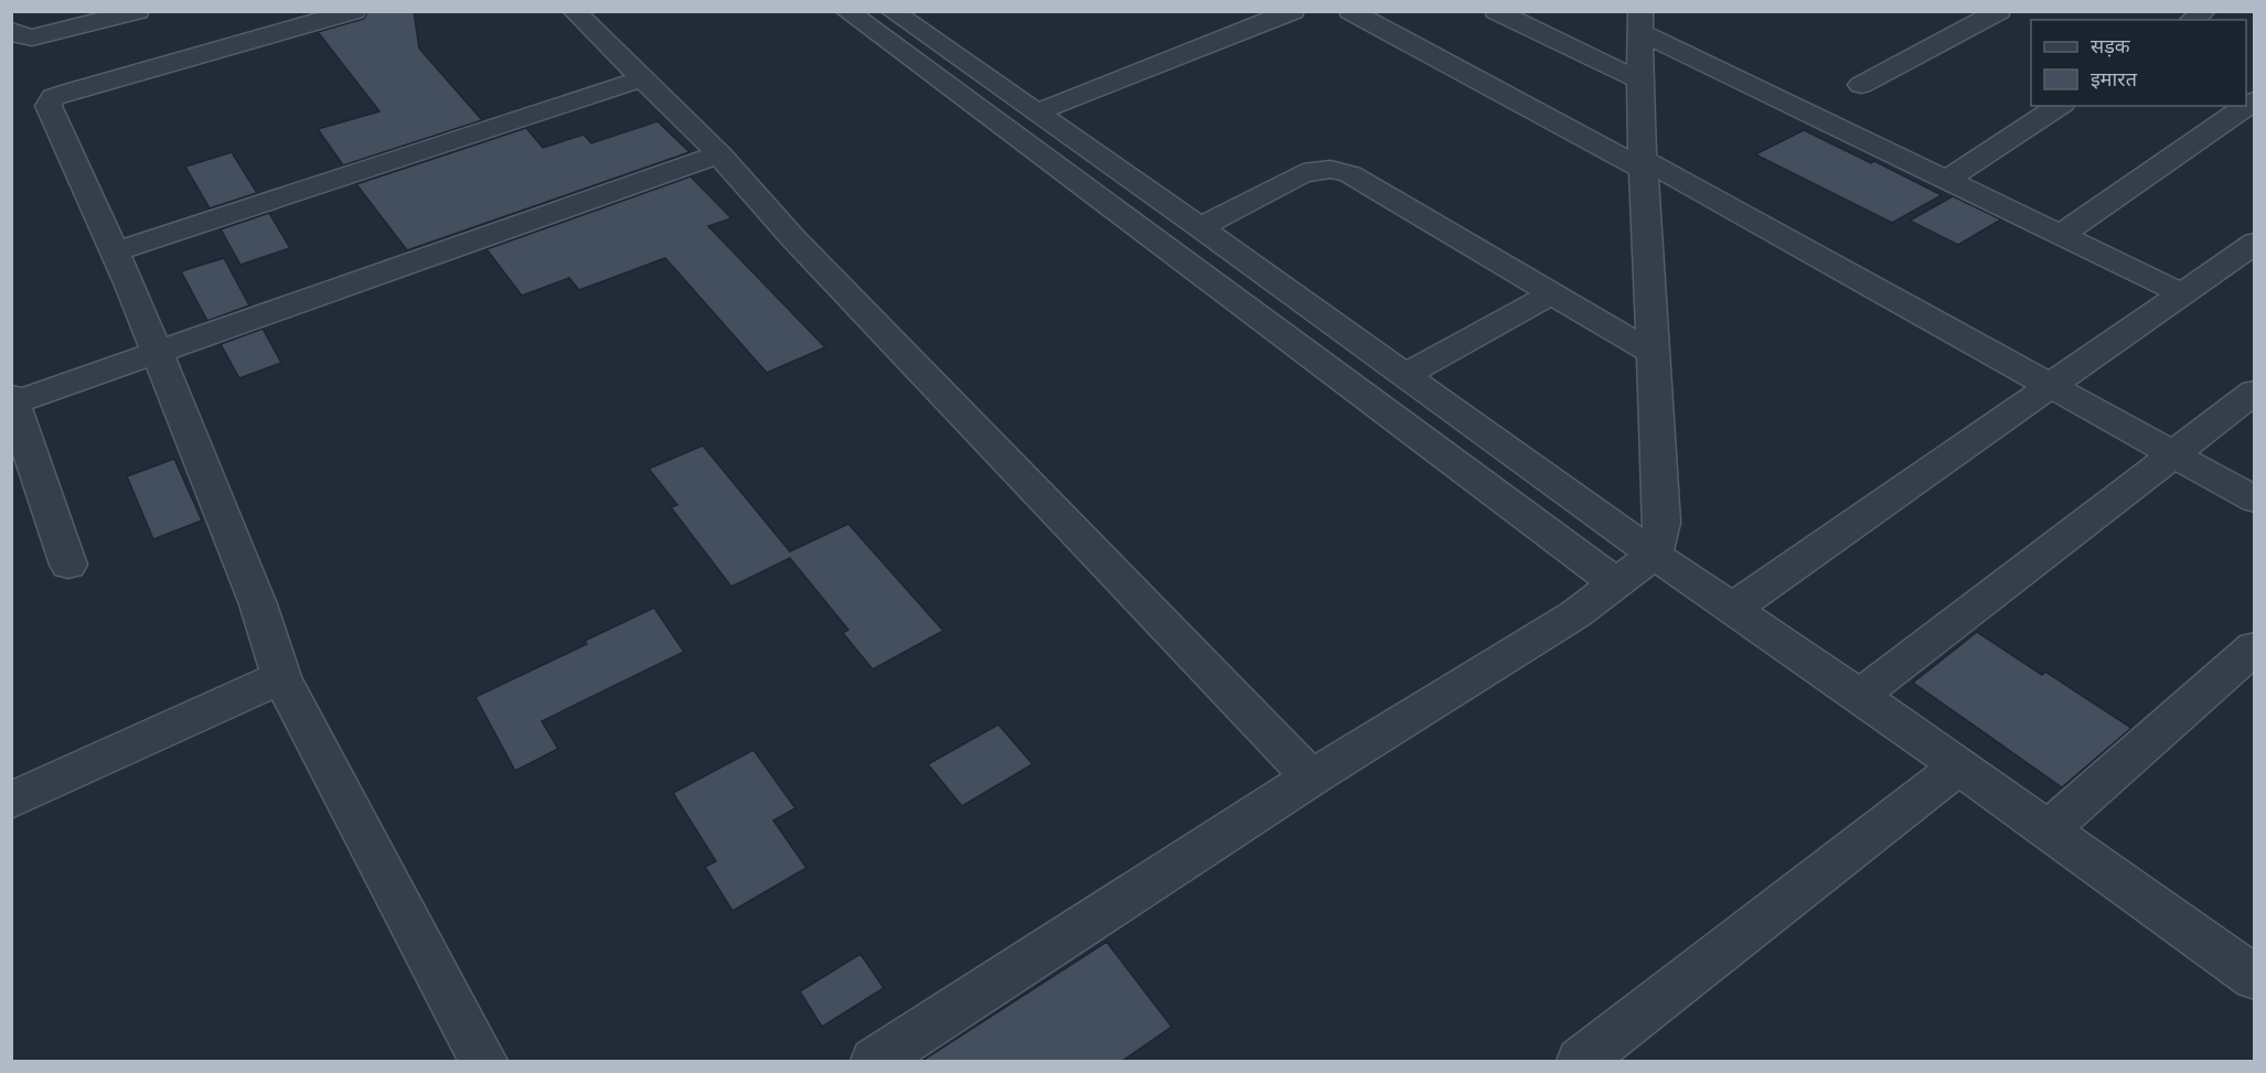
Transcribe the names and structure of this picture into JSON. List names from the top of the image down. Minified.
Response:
{"legend":["सड़क","इमारत"]}
